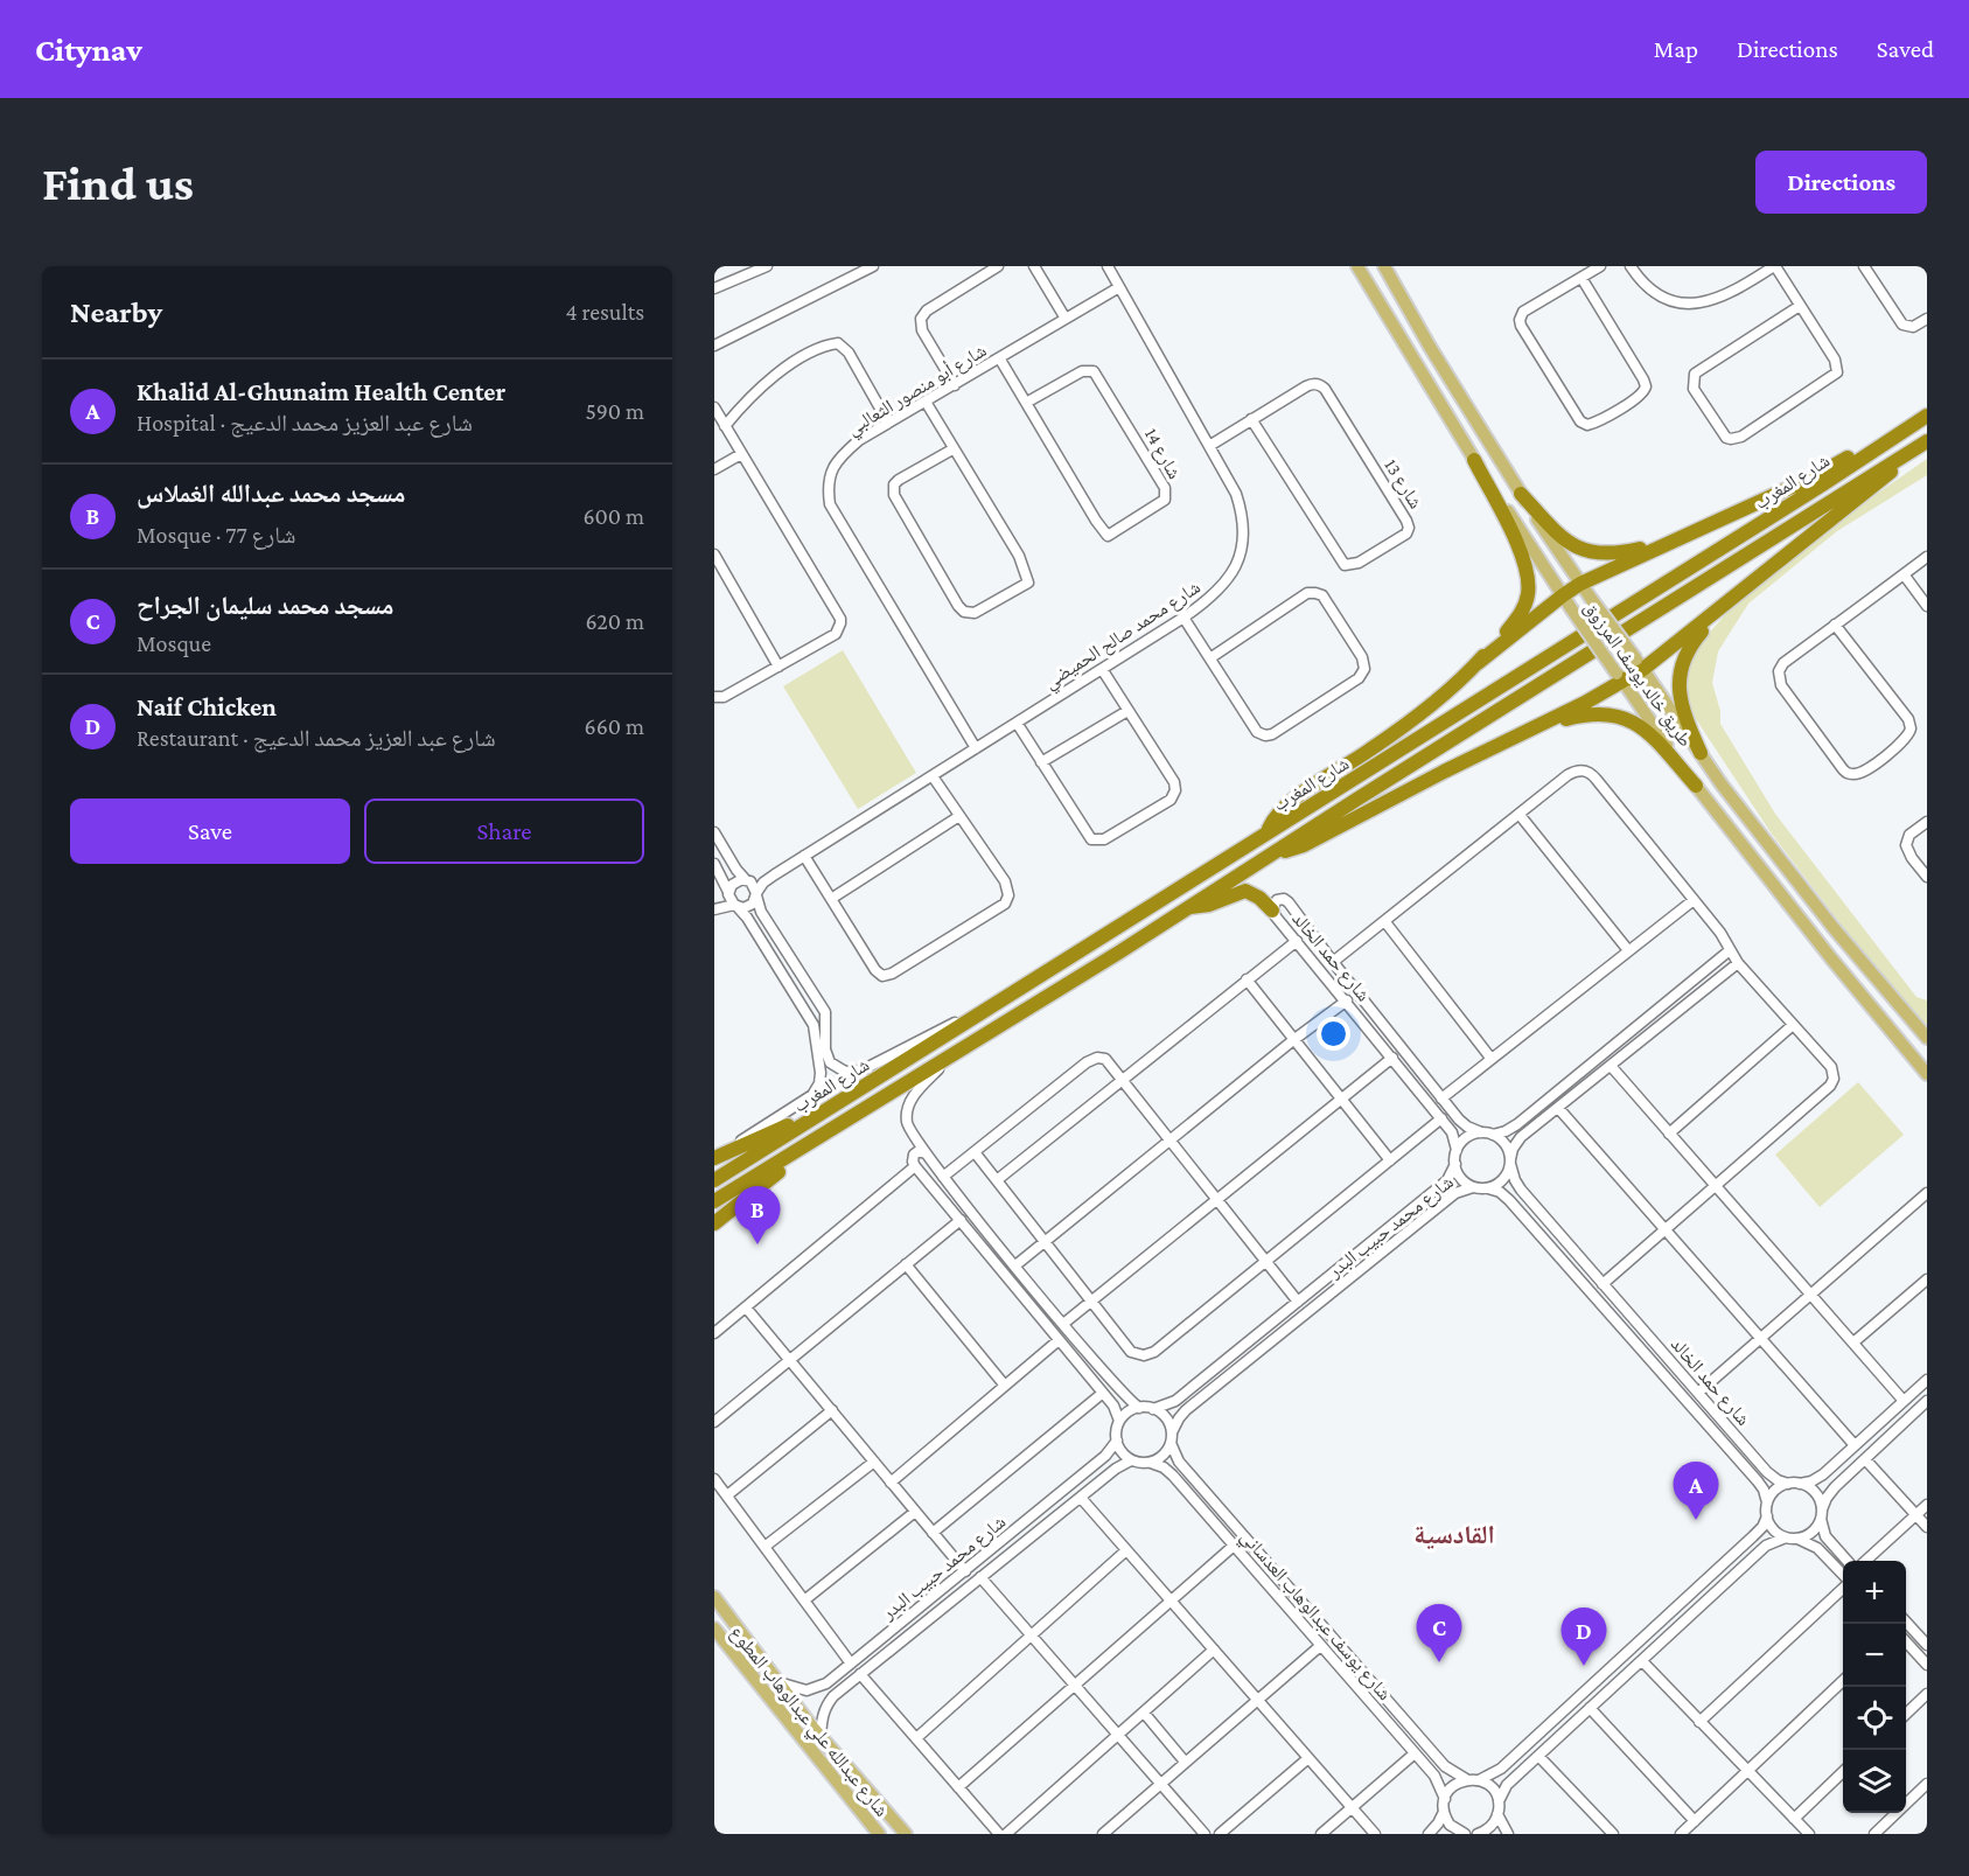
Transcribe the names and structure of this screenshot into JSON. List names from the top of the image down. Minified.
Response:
{"streets":{"highway":["شارع المغرب"],"main road":["طريق خالد يوسف المرزوق","شارع عبدالله علي عبدالوهاب المطوع"],"street":["شارع أبو منصور الثعالبي","شارع 14","شارع 13","شارع محمد صالح الحميضي","شارع حمد الخالد","شارع محمد حبيب البدر","شارع يوسف عبدالوهاب العدساني"]},"crossings":[["شارع أبو منصور الثعالبي","شارع 14"],["شارع أبو منصور الثعالبي","شارع محمد صالح الحميضي"],["شارع 13","شارع محمد صالح الحميضي"],["شارع حمد الخالد","شارع محمد حبيب البدر"],["شارع محمد حبيب البدر","شارع يوسف عبدالوهاب العدساني"]],"districts":["القادسية"],"page":{"header":"Citynav","nav":["Map","Directions","Saved"],"buttons":["Directions",["Save","Share"]],"title":"Find us","heading":["Nearby","4 results"],"list":[{"mark":"A","name":"Khalid Al-Ghunaim Health Center","note":"Hospital · شارع عبد العزيز محمد الدعيج","value":"590 m"},{"mark":"B","name":"مسجد محمد عبدالله الغملاس","note":"Mosque · شارع 77","value":"600 m"},{"mark":"C","name":"مسجد محمد سليمان الجراح","note":"Mosque","value":"620 m"},{"mark":"D","name":"Naif Chicken","note":"Restaurant · شارع عبد العزيز محمد الدعيج","value":"660 m"}],"pins":["B","A","C","D"],"map_buttons":["+","−"]}}
